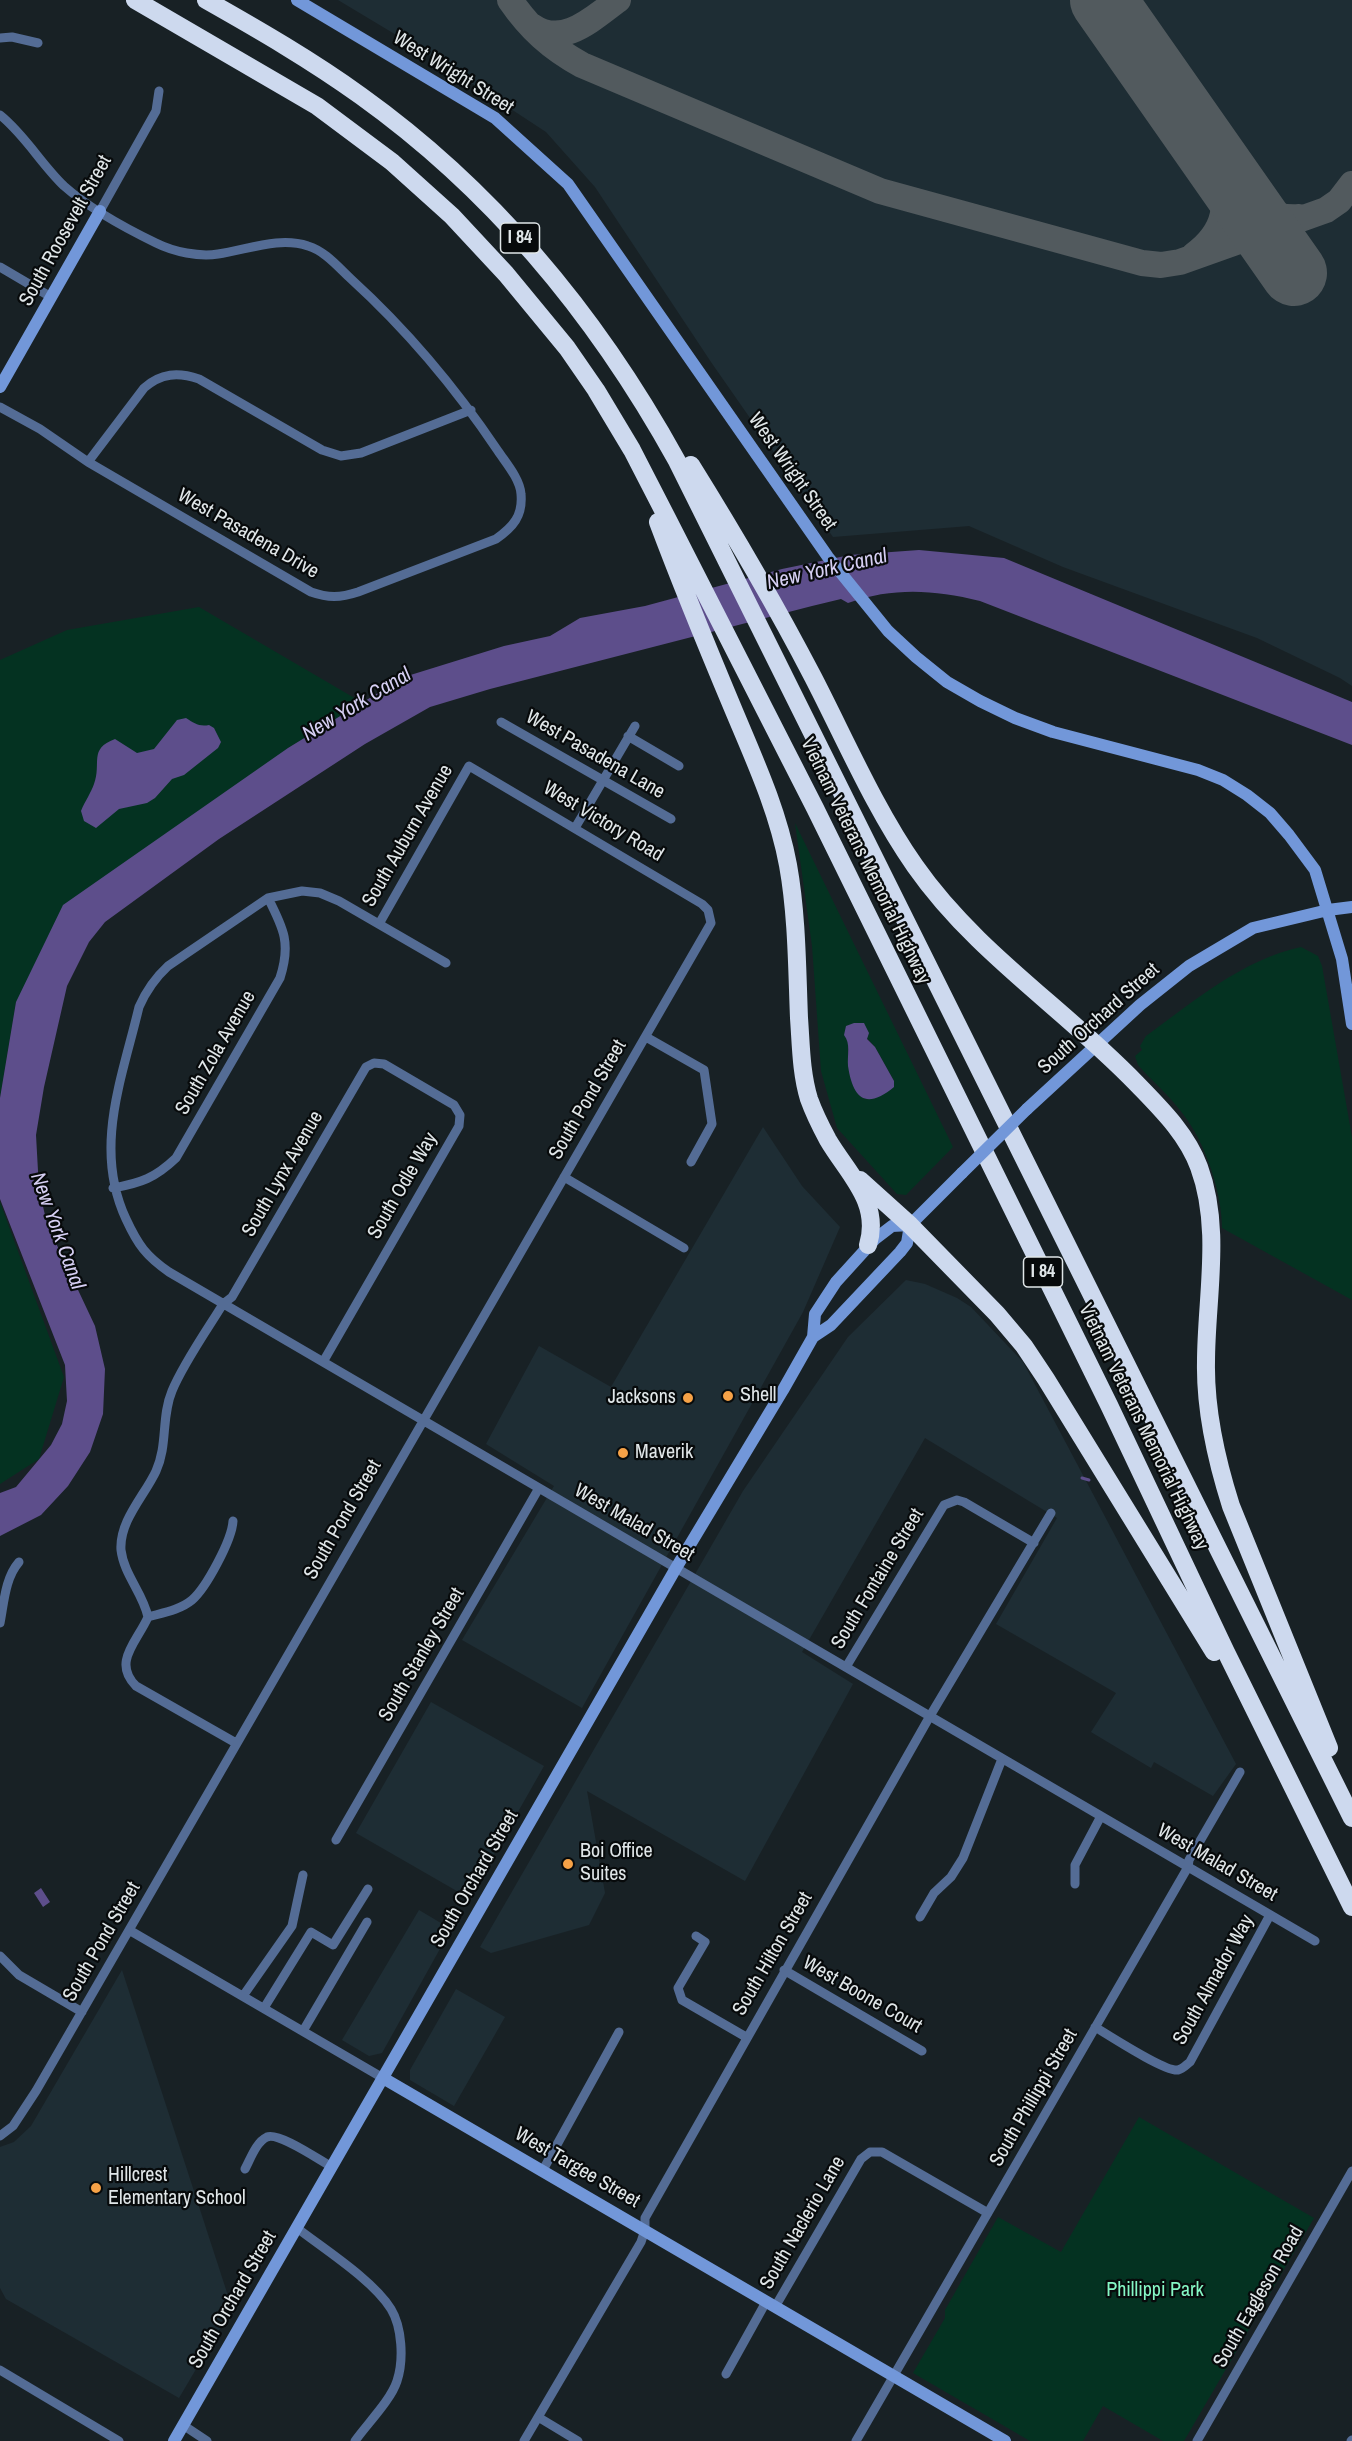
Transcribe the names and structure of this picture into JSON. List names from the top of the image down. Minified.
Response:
{"streets":{"highway":["I 84","Vietnam Veterans Memorial Highway"],"street":["West Wright Street","South Roosevelt Street","West Pasadena Drive","West Pasadena Lane","West Victory Road","South Auburn Avenue","South Orchard Street","South Zola Avenue","South Pond Street","South Lynx Avenue","South Odle Way","West Malad Street","South Fontaine Street","South Stanley Street","South Hilton Street","South Almador Way","West Boone Court","South Phillippi Street","West Targee Street","South Naclerio Lane","South Eagleson Road"]},"crossings":[["West Wright Street","South Orchard Street"],["I 84","Vietnam Veterans Memorial Highway"],["West Victory Road","South Auburn Avenue"],["West Victory Road","South Pond Street"],["South Orchard Street","West Malad Street"],["South Orchard Street","West Targee Street"],["South Zola Avenue","West Malad Street"],["South Pond Street","West Malad Street"],["South Pond Street","West Targee Street"],["South Lynx Avenue","South Odle Way"],["South Lynx Avenue","West Malad Street"],["South Odle Way","West Malad Street"],["West Malad Street","South Fontaine Street"],["West Malad Street","South Stanley Street"],["West Malad Street","South Hilton Street"],["West Malad Street","South Almador Way"],["West Malad Street","South Phillippi Street"],["South Fontaine Street","South Hilton Street"],["South Hilton Street","West Boone Court"],["South Hilton Street","West Targee Street"],["South Almador Way","South Phillippi Street"],["South Phillippi Street","West Targee Street"],["South Phillippi Street","South Naclerio Lane"],["West Targee Street","South Naclerio Lane"]],"water":["New York Canal"],"parks":["Phillippi Park"],"places":["Shell","Jacksons","Maverik","Boi Office Suites","Hillcrest Elementary School"]}
